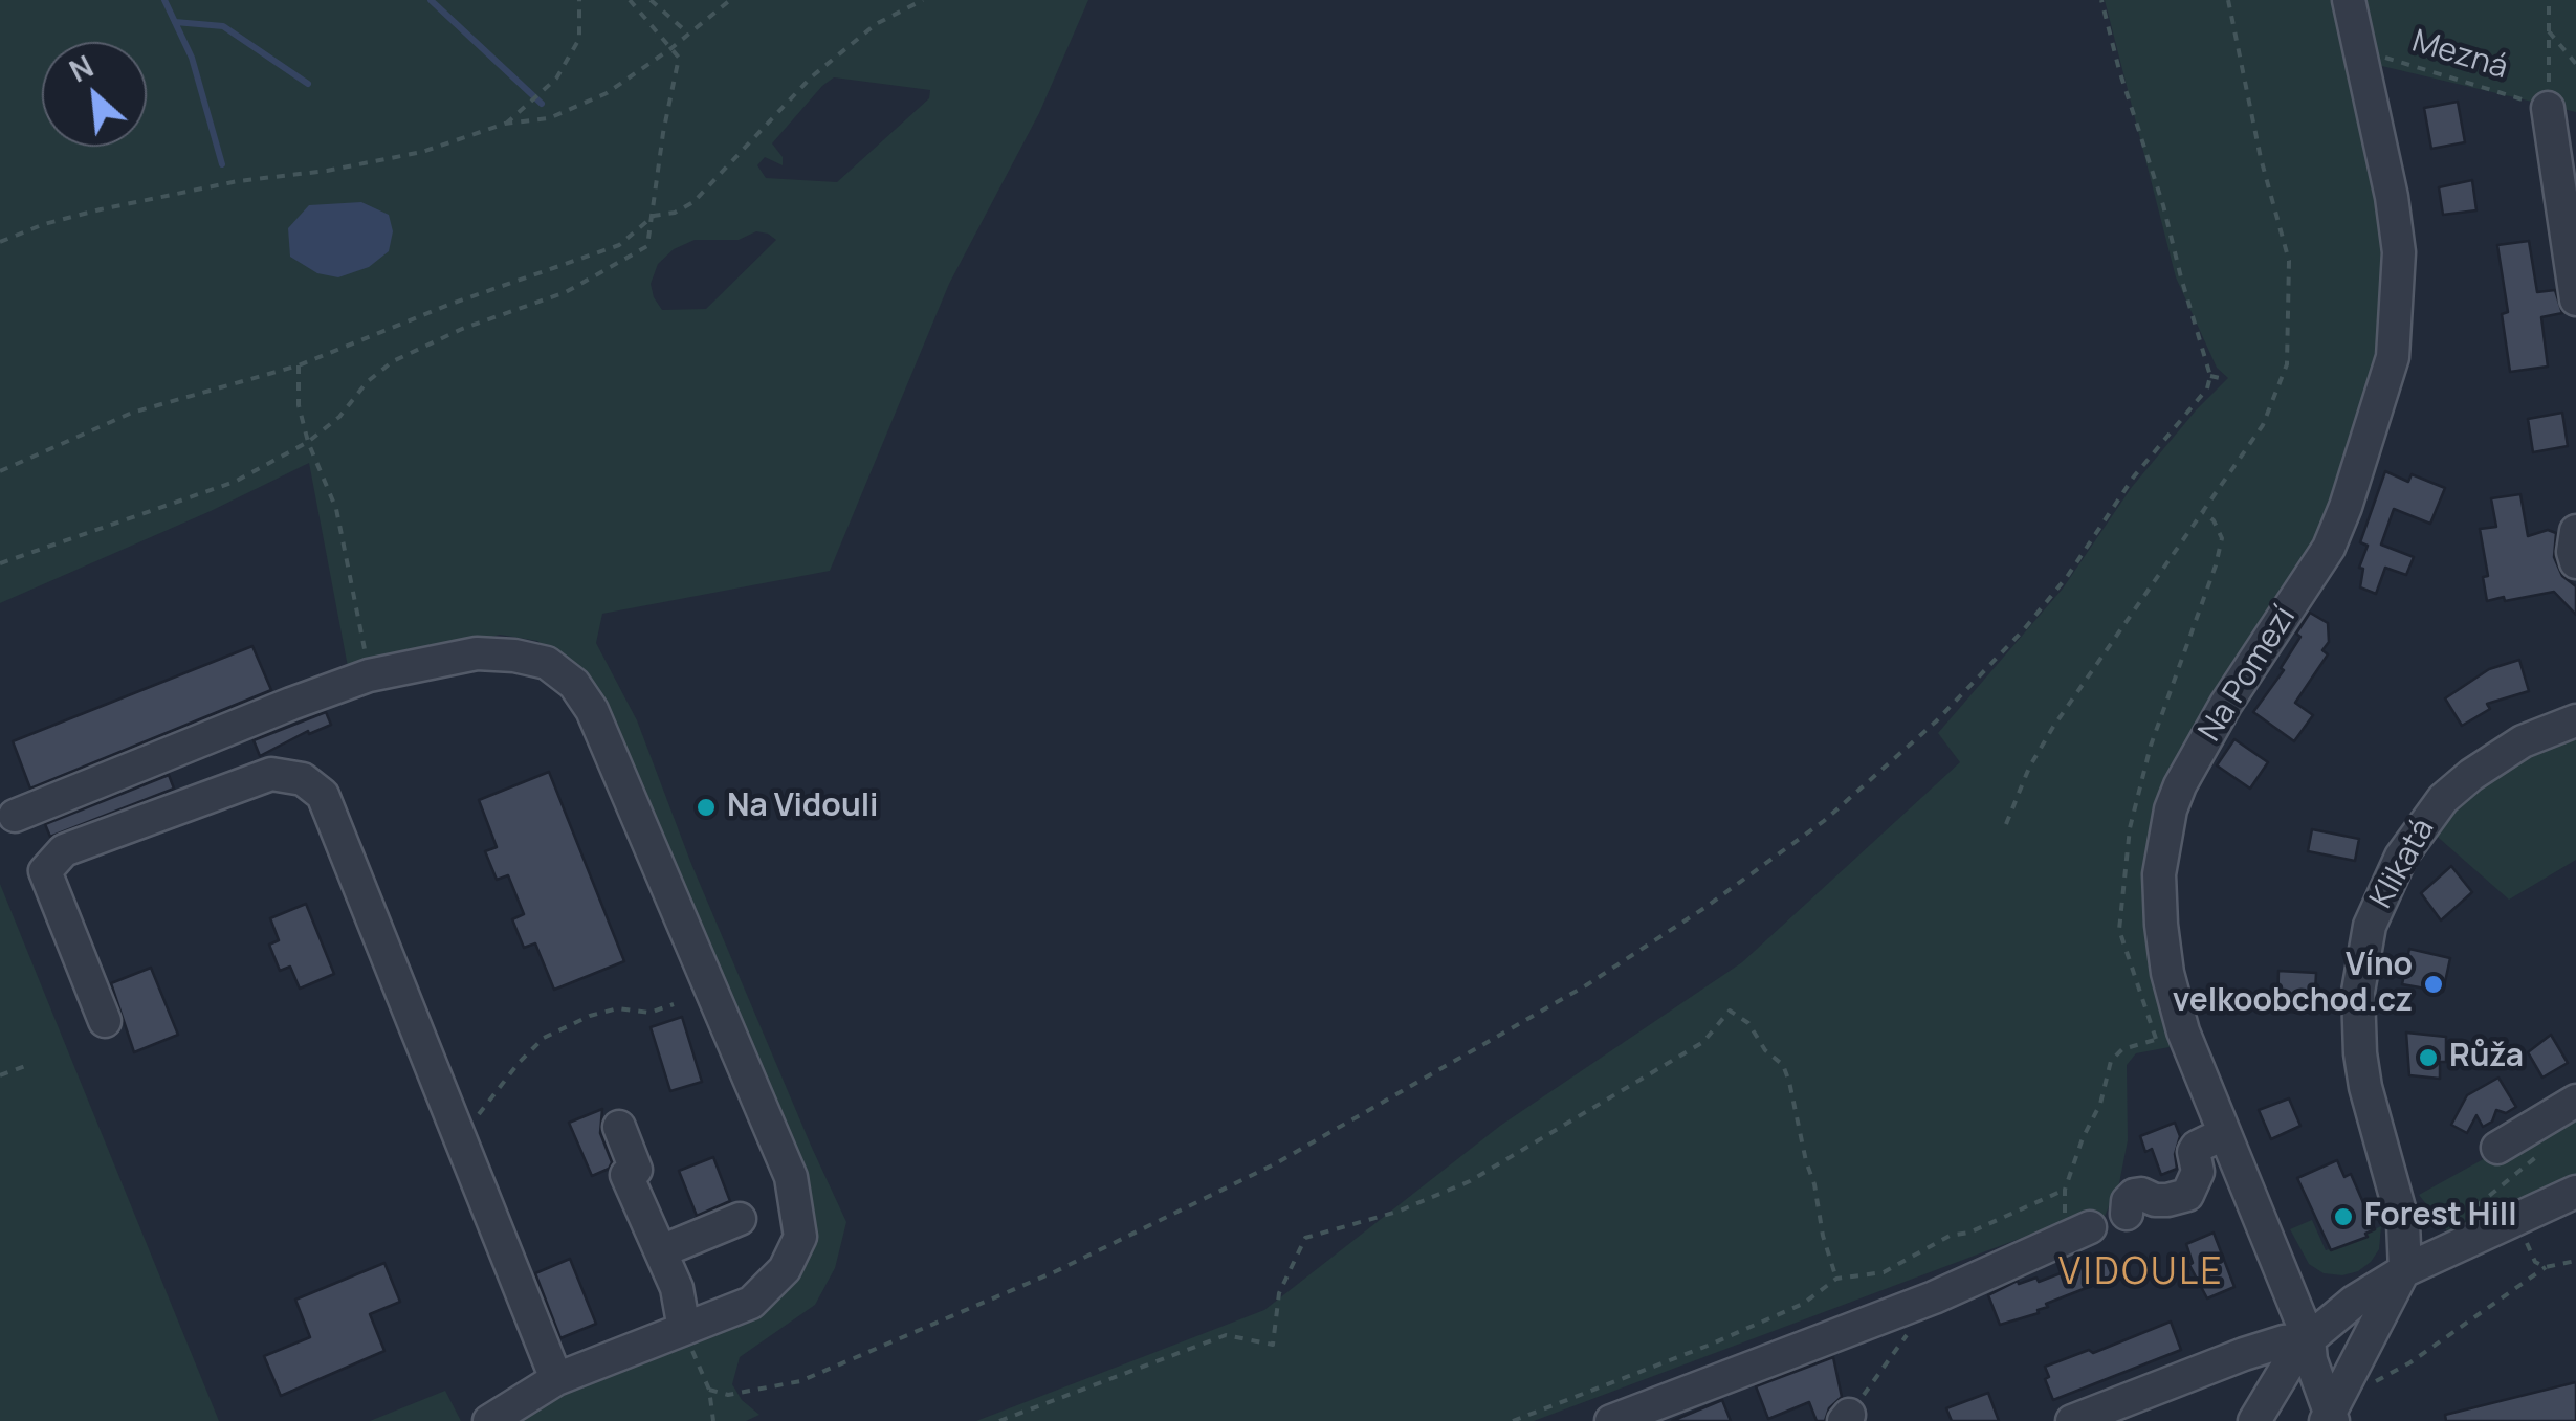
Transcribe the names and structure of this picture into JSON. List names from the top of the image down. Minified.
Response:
{"streets":{"street":["Na Pomezí","Klikatá"],"path":["Mezná"]},"crossings":[["Mezná","Na Pomezí"]],"districts":["VIDOULE"],"places":["Na Vidouli","Víno velkoobchod.cz","Růža","Forest Hill"],"north":"top left"}
